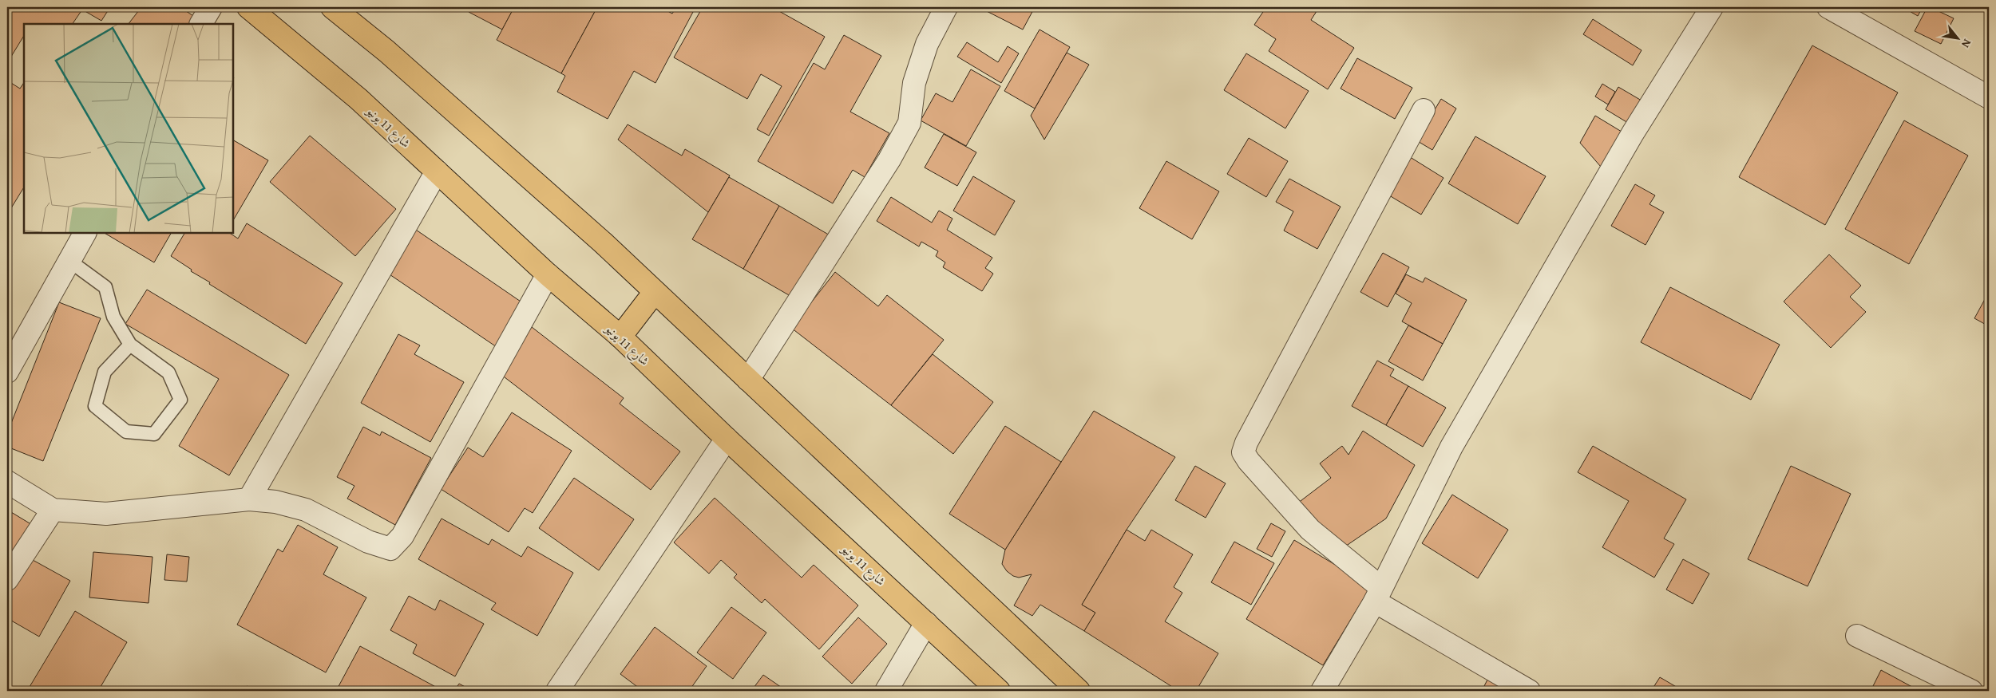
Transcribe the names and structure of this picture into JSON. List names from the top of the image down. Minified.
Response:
{"streets":{"highway":["شارع 11 يونيو"]},"north":"bottom right"}
